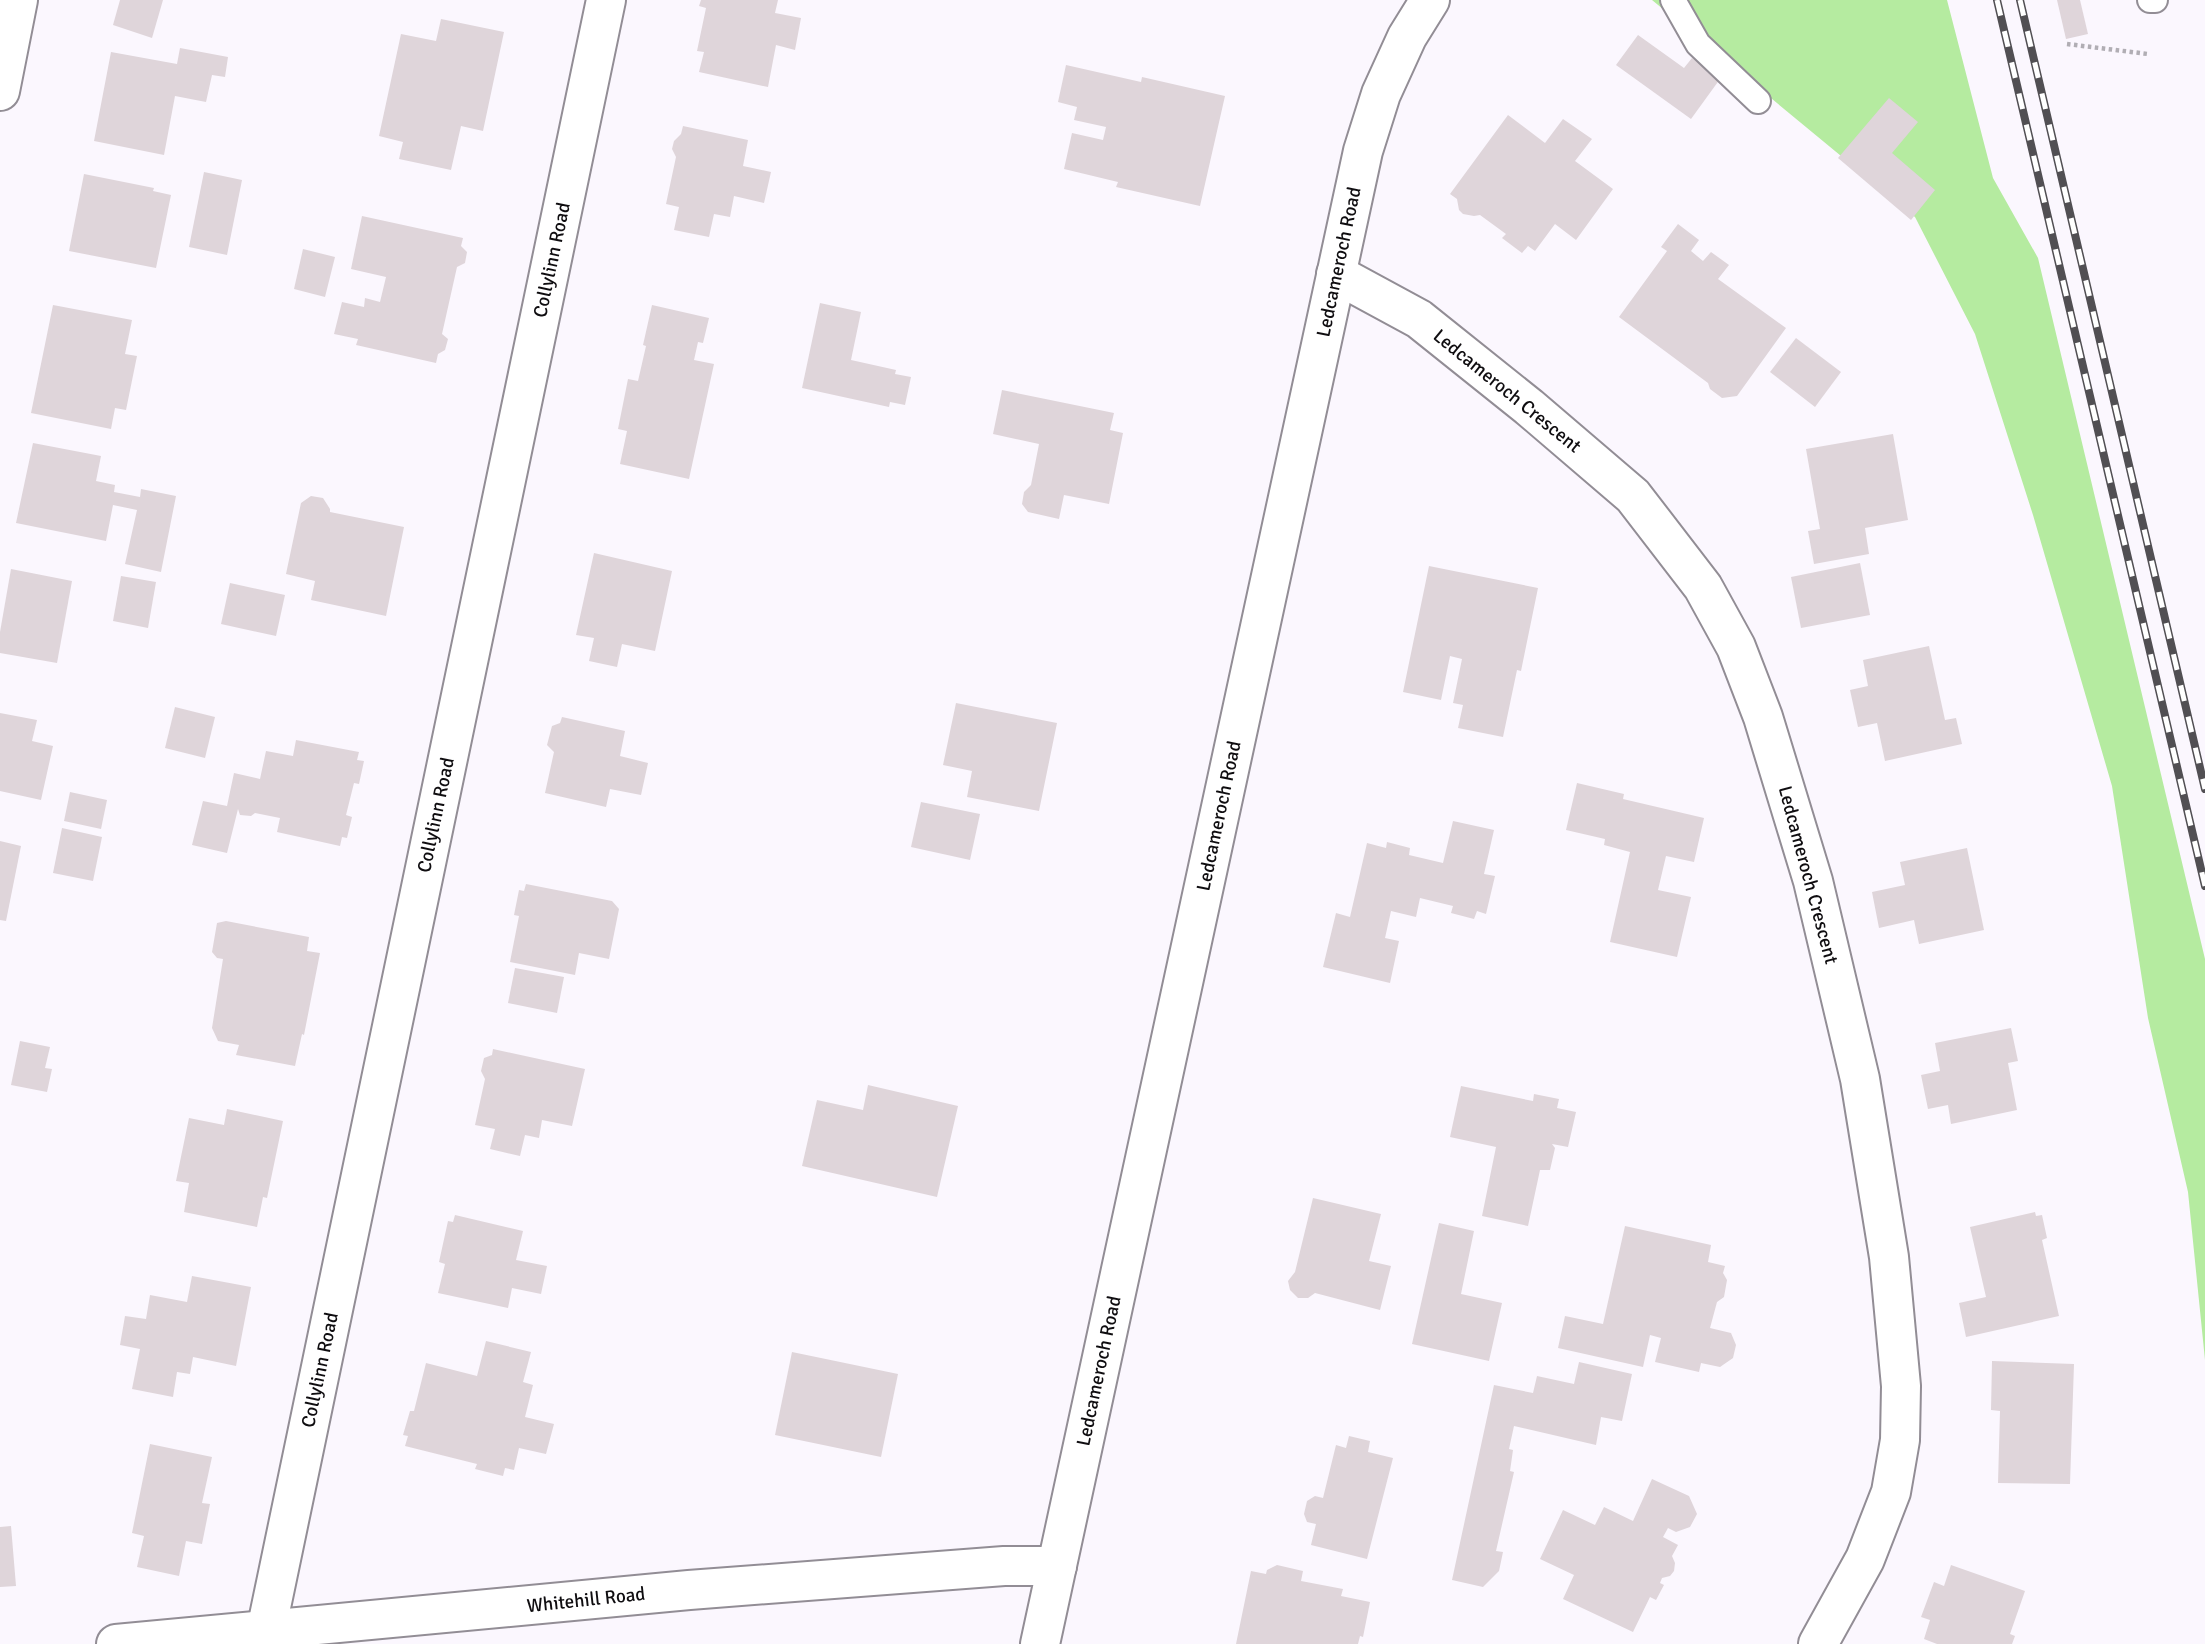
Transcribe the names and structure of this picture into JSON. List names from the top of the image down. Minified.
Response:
{"streets":{"street":["Collylinn Road","Ledcameroch Road","Ledcameroch Crescent","Whitehill Road"]},"crossings":[["Collylinn Road","Whitehill Road"],["Ledcameroch Road","Ledcameroch Crescent"],["Ledcameroch Road","Whitehill Road"]]}
